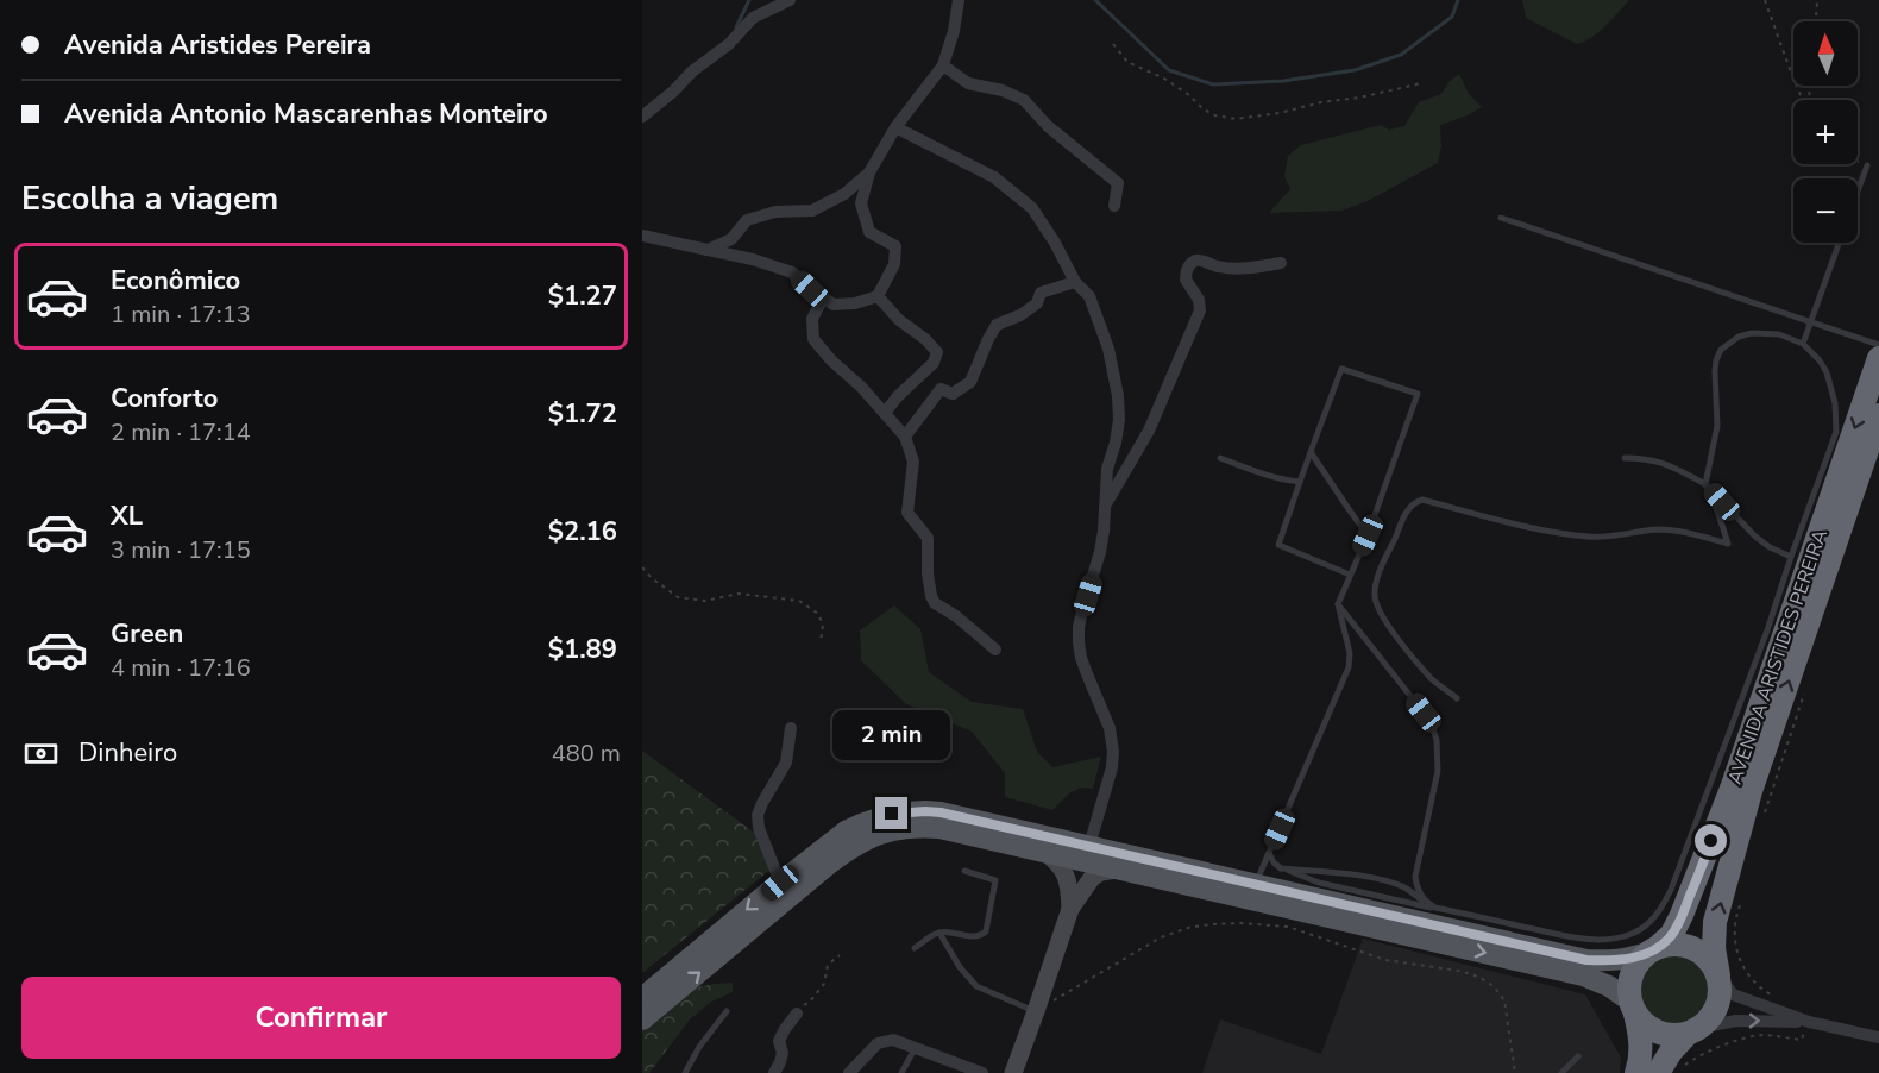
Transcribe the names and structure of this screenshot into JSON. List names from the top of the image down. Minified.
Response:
{"streets":{"highway":["AVENIDA ARISTIDES PEREIRA"]},"north":"top","page":{"banner":["Avenida Aristides Pereira","Avenida Antonio Mascarenhas Monteiro"],"map_buttons":["+","−"],"heading":"Escolha a viagem","list":[{"name":"Econômico","note":"1 min · 17:13","value":"$1.27"},{"name":"Conforto","note":"2 min · 17:14","value":"$1.72"},{"name":"XL","note":"3 min · 17:15","value":"$2.16"},{"name":"Green","note":"4 min · 17:16","value":"$1.89"}],"bubble":"2 min","pay":["Dinheiro","480 m"],"buttons":"Confirmar"}}
